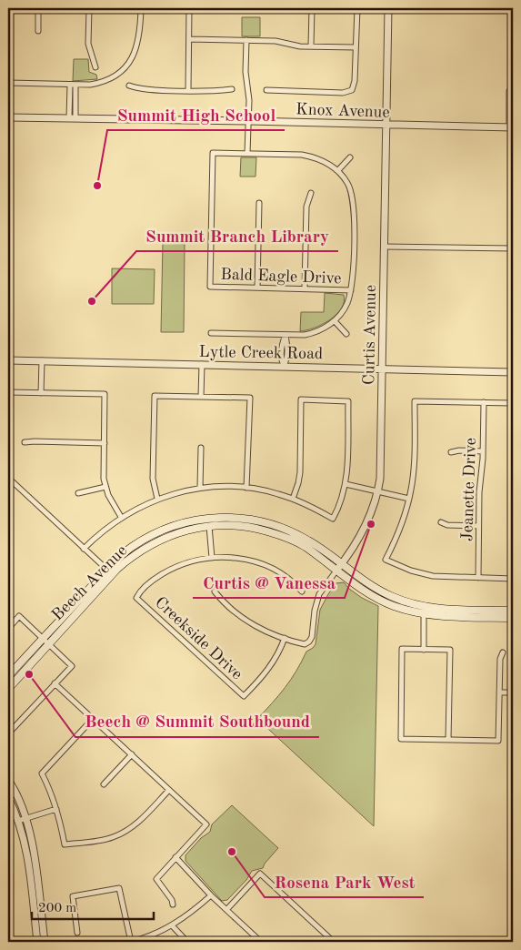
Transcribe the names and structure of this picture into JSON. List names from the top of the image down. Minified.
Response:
{"streets":{"main road":["Beech Avenue"],"street":["Knox Avenue","Bald Eagle Drive","Curtis Avenue","Lytle Creek Road","Jeanette Drive","Creekside Drive"]},"crossings":[["Knox Avenue","Curtis Avenue"],["Curtis Avenue","Lytle Creek Road"],["Curtis Avenue","Beech Avenue"],["Curtis Avenue","Creekside Drive"]],"places":["Summit High School","Summit Branch Library","Curtis @ Vanessa","Beech @ Summit Southbound","Rosena Park West"],"scale_bar":"200 m"}
